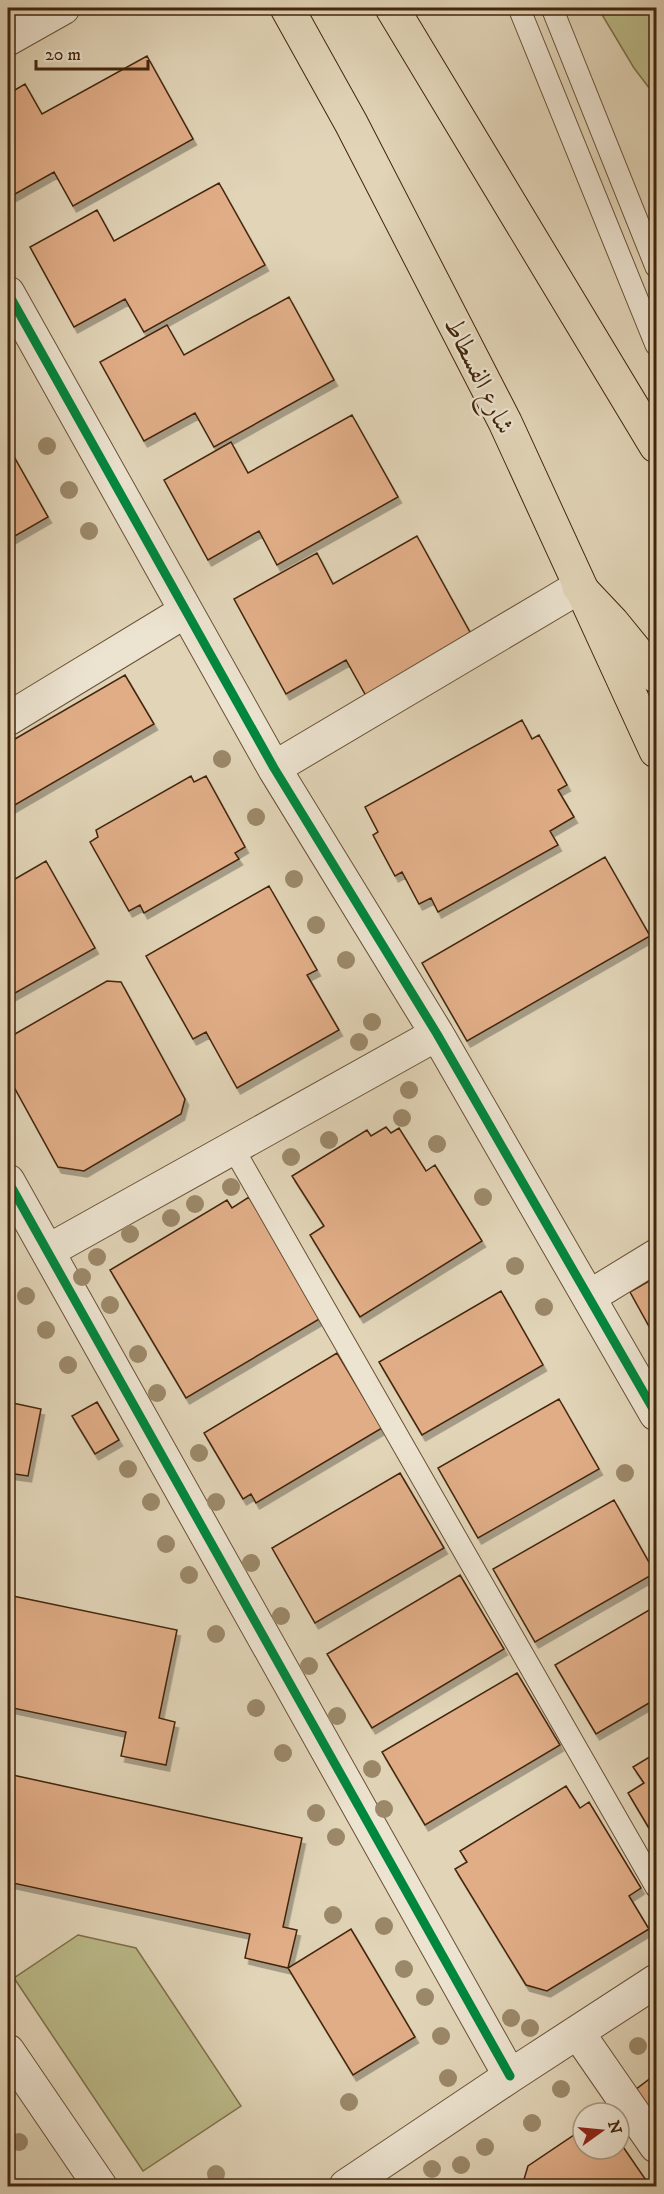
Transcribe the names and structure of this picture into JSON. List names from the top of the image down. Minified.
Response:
{"streets":{"main road":["شارع الفسطاط"]},"scale_bar":"20 m","north":"right"}
